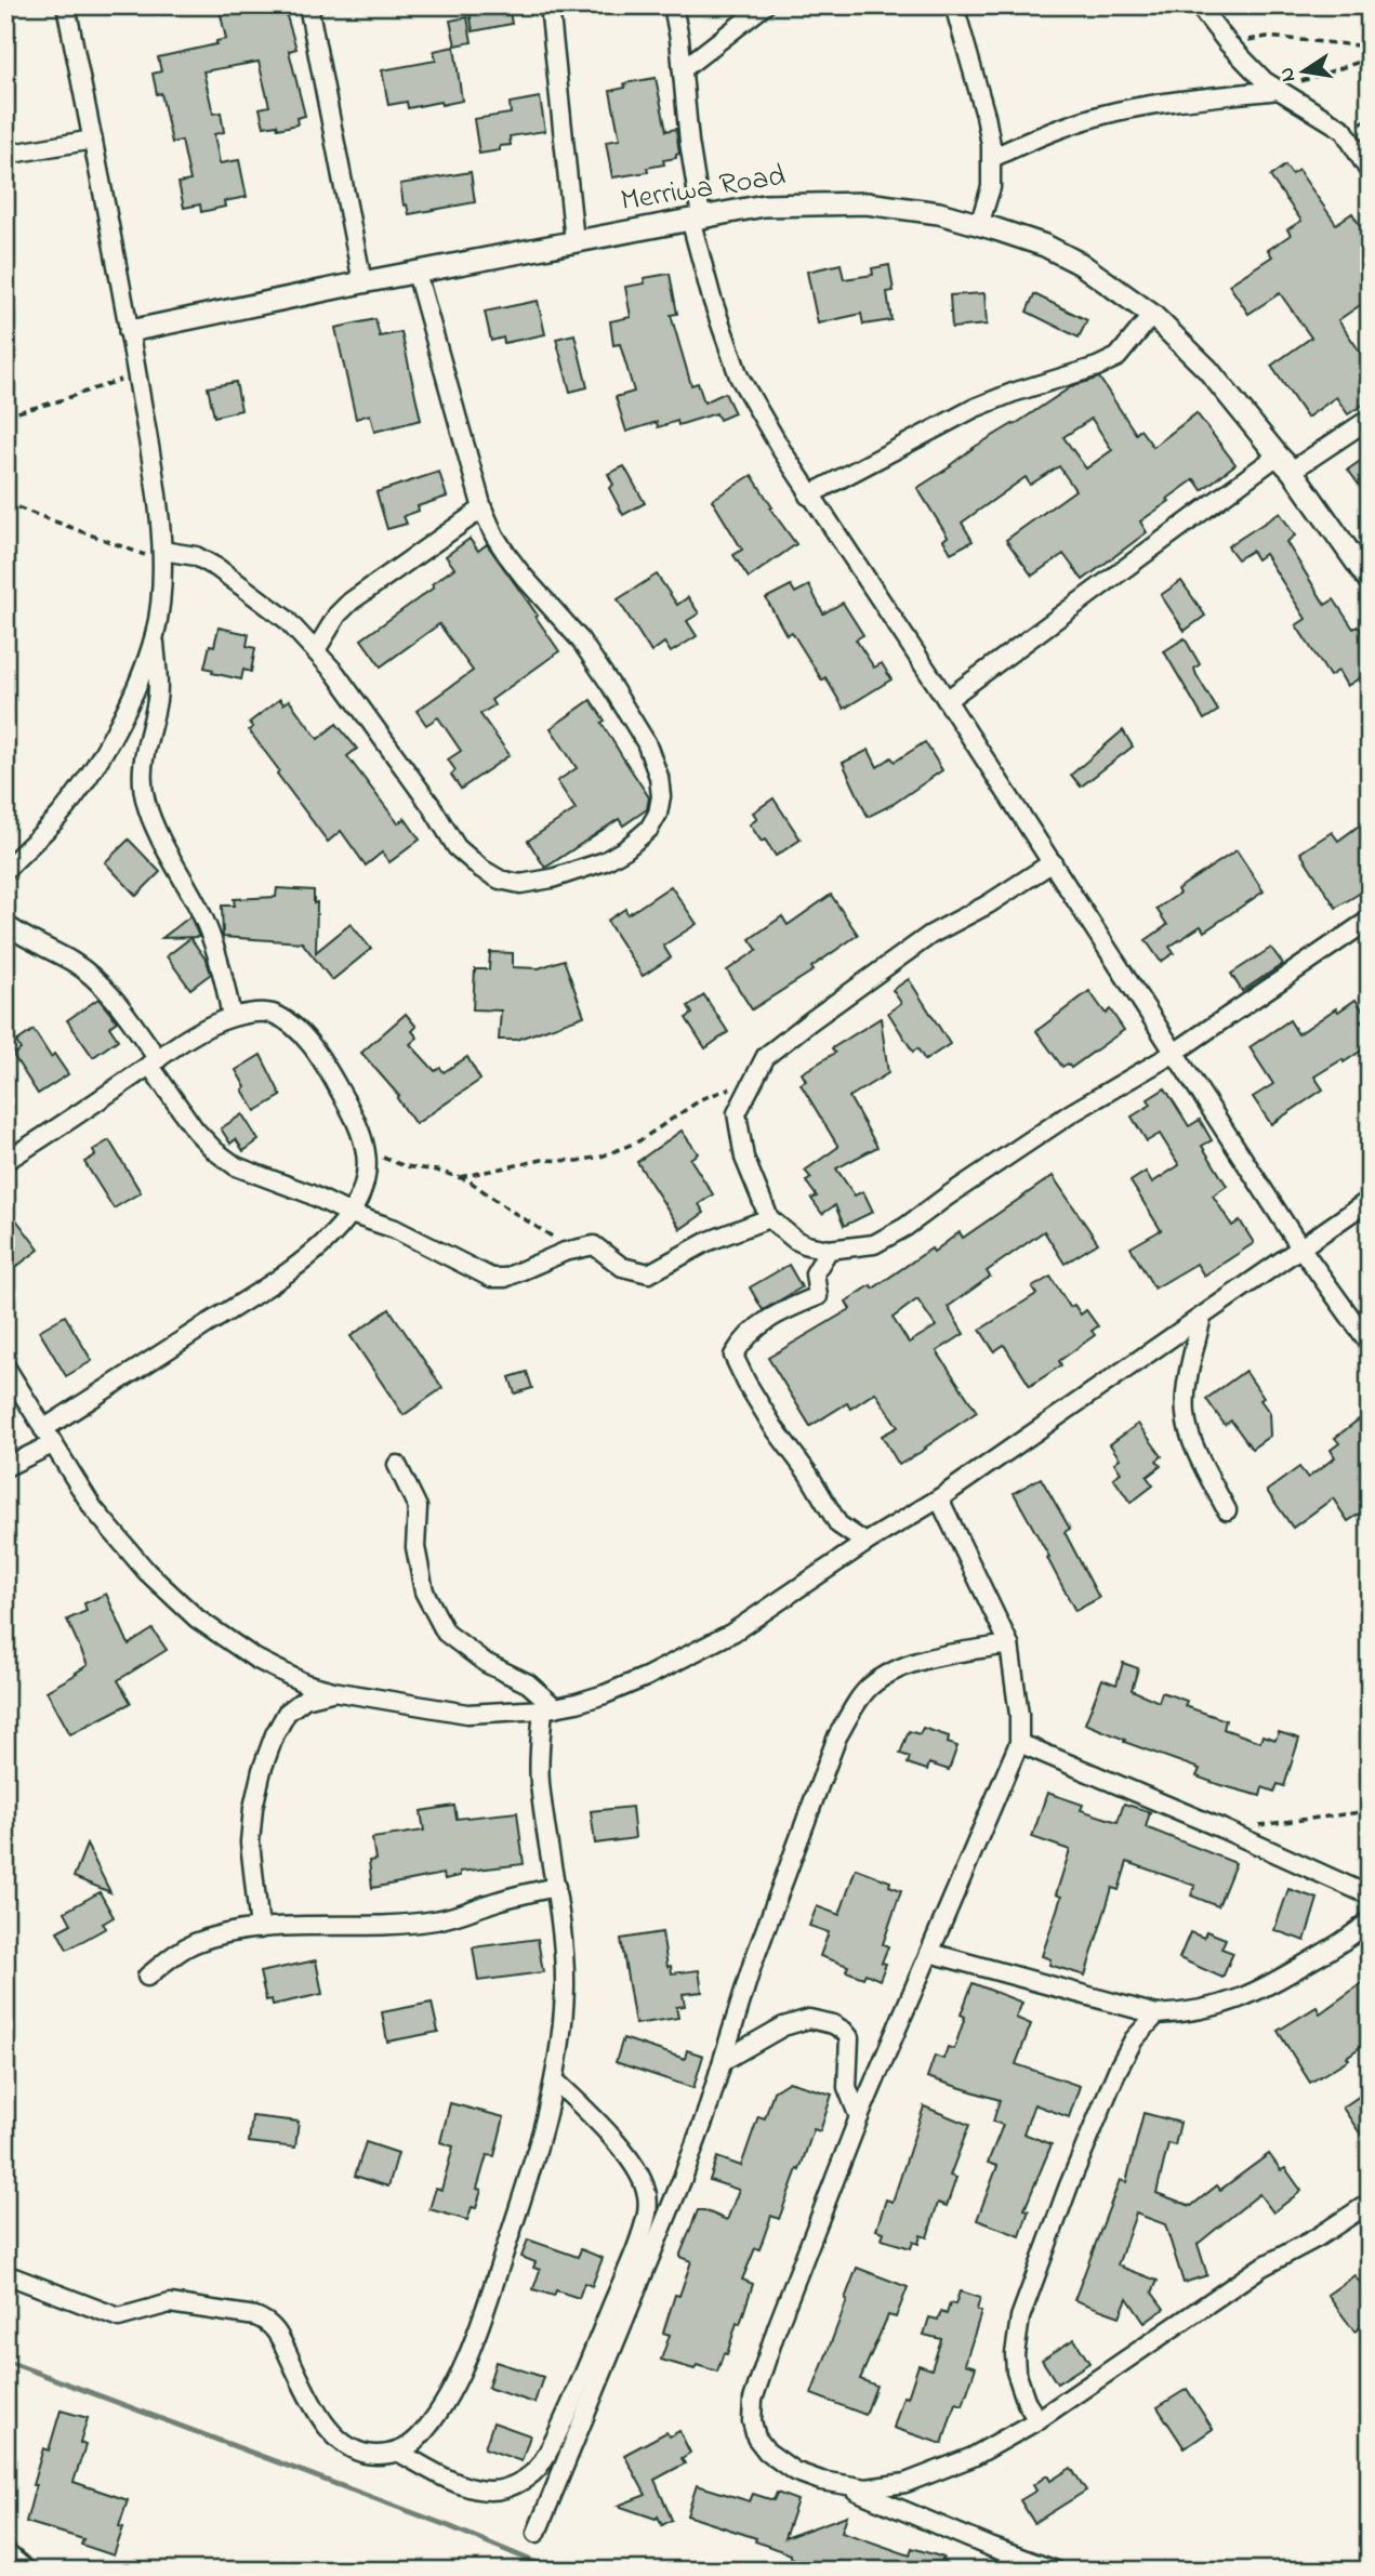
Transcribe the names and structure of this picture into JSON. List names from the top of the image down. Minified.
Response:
{"streets":{"street":["Merriwa Road"]},"north":"left"}
